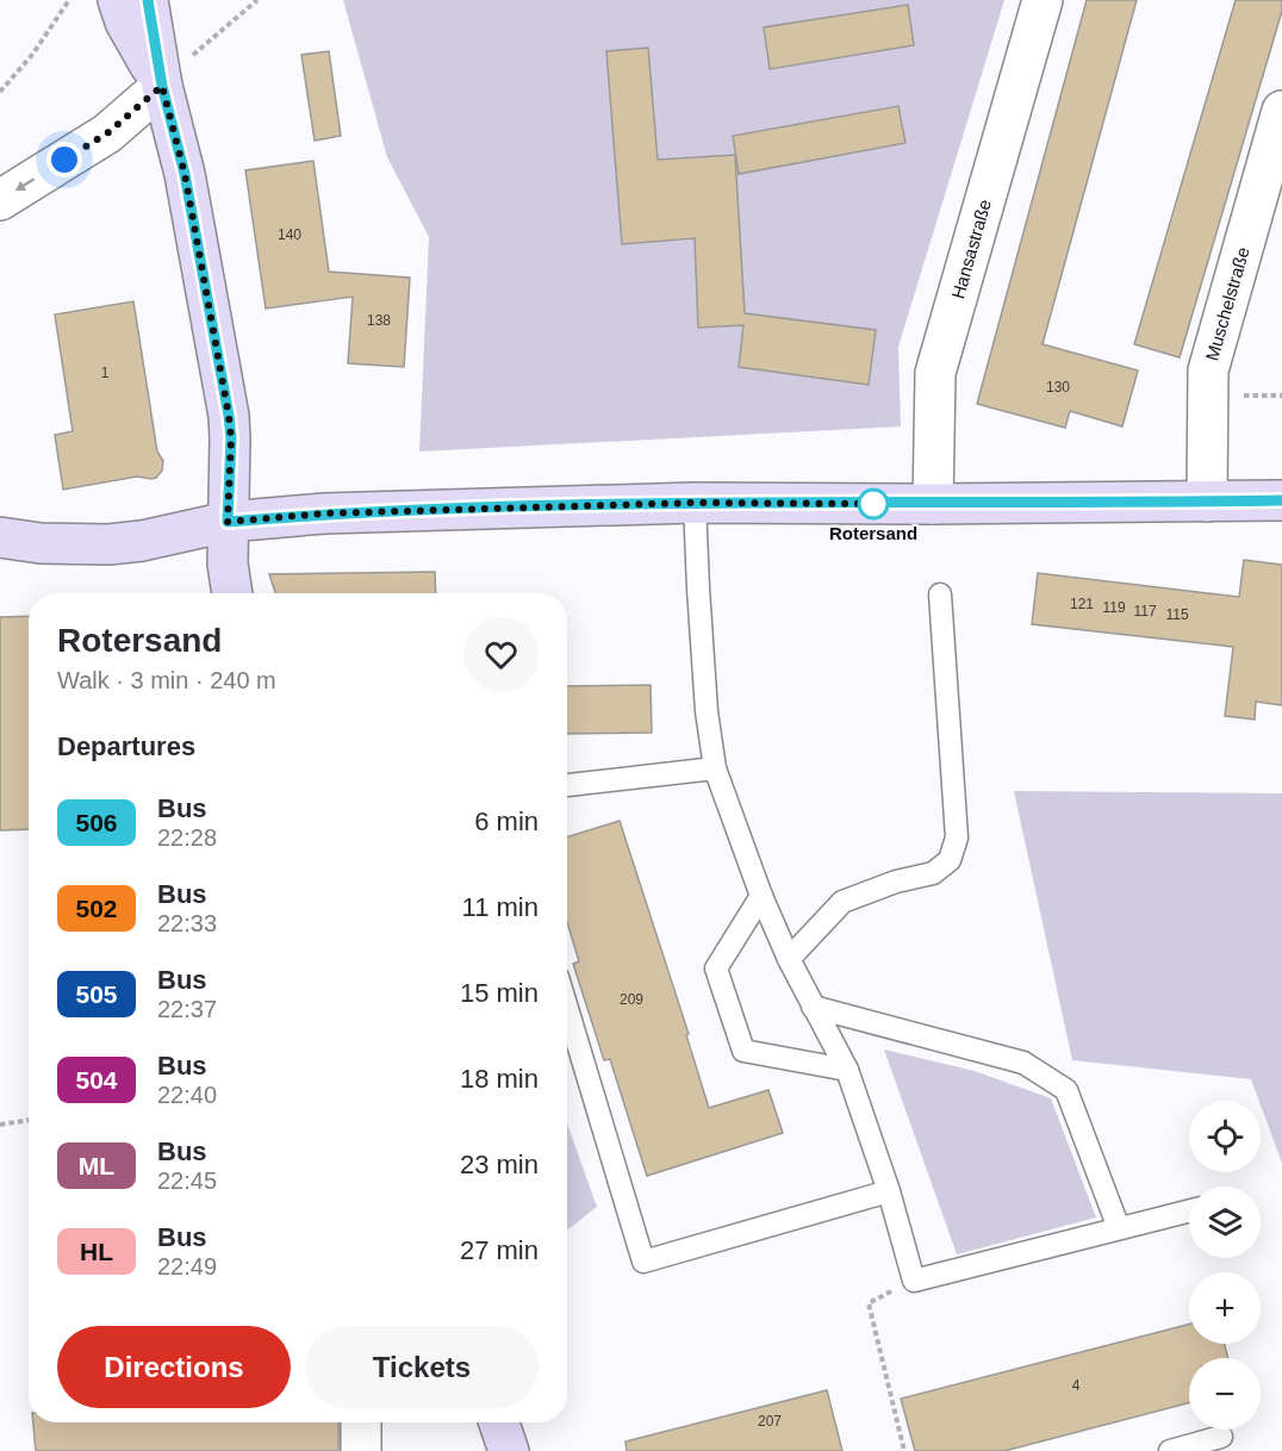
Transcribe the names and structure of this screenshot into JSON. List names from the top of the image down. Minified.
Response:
{"streets":{"street":["Hansastraße","Muschelstraße"]},"places":["Rotersand"],"lines":["bus line 506"],"house_numbers":["140","138","1","130","121","119","117","115","209","4","207"],"page":{"heading":[["Rotersand","Walk · 3 min · 240 m"],"Departures"],"list":[{"mark":"506","name":"Bus","note":"22:28","value":"6 min"},{"mark":"502","name":"Bus","note":"22:33","value":"11 min"},{"mark":"505","name":"Bus","note":"22:37","value":"15 min"},{"mark":"504","name":"Bus","note":"22:40","value":"18 min"},{"mark":"ML","name":"Bus","note":"22:45","value":"23 min"},{"mark":"HL","name":"Bus","note":"22:49","value":"27 min"}],"map_buttons":["+","−"],"buttons":["Directions","Tickets"]}}
